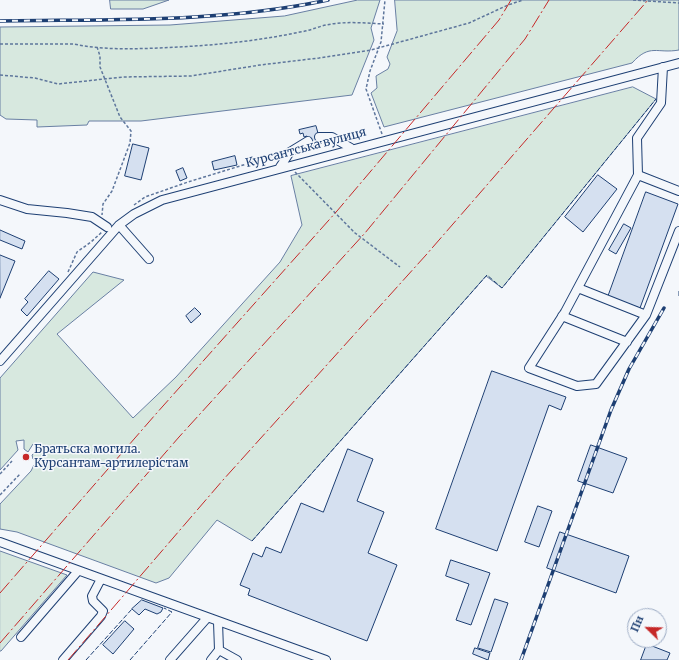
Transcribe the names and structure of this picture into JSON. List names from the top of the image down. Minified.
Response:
{"streets":{"street":["Курсантська вулиця"]},"places":["Братьска могила. Курсантам-артилерістам"],"north":"top left"}
